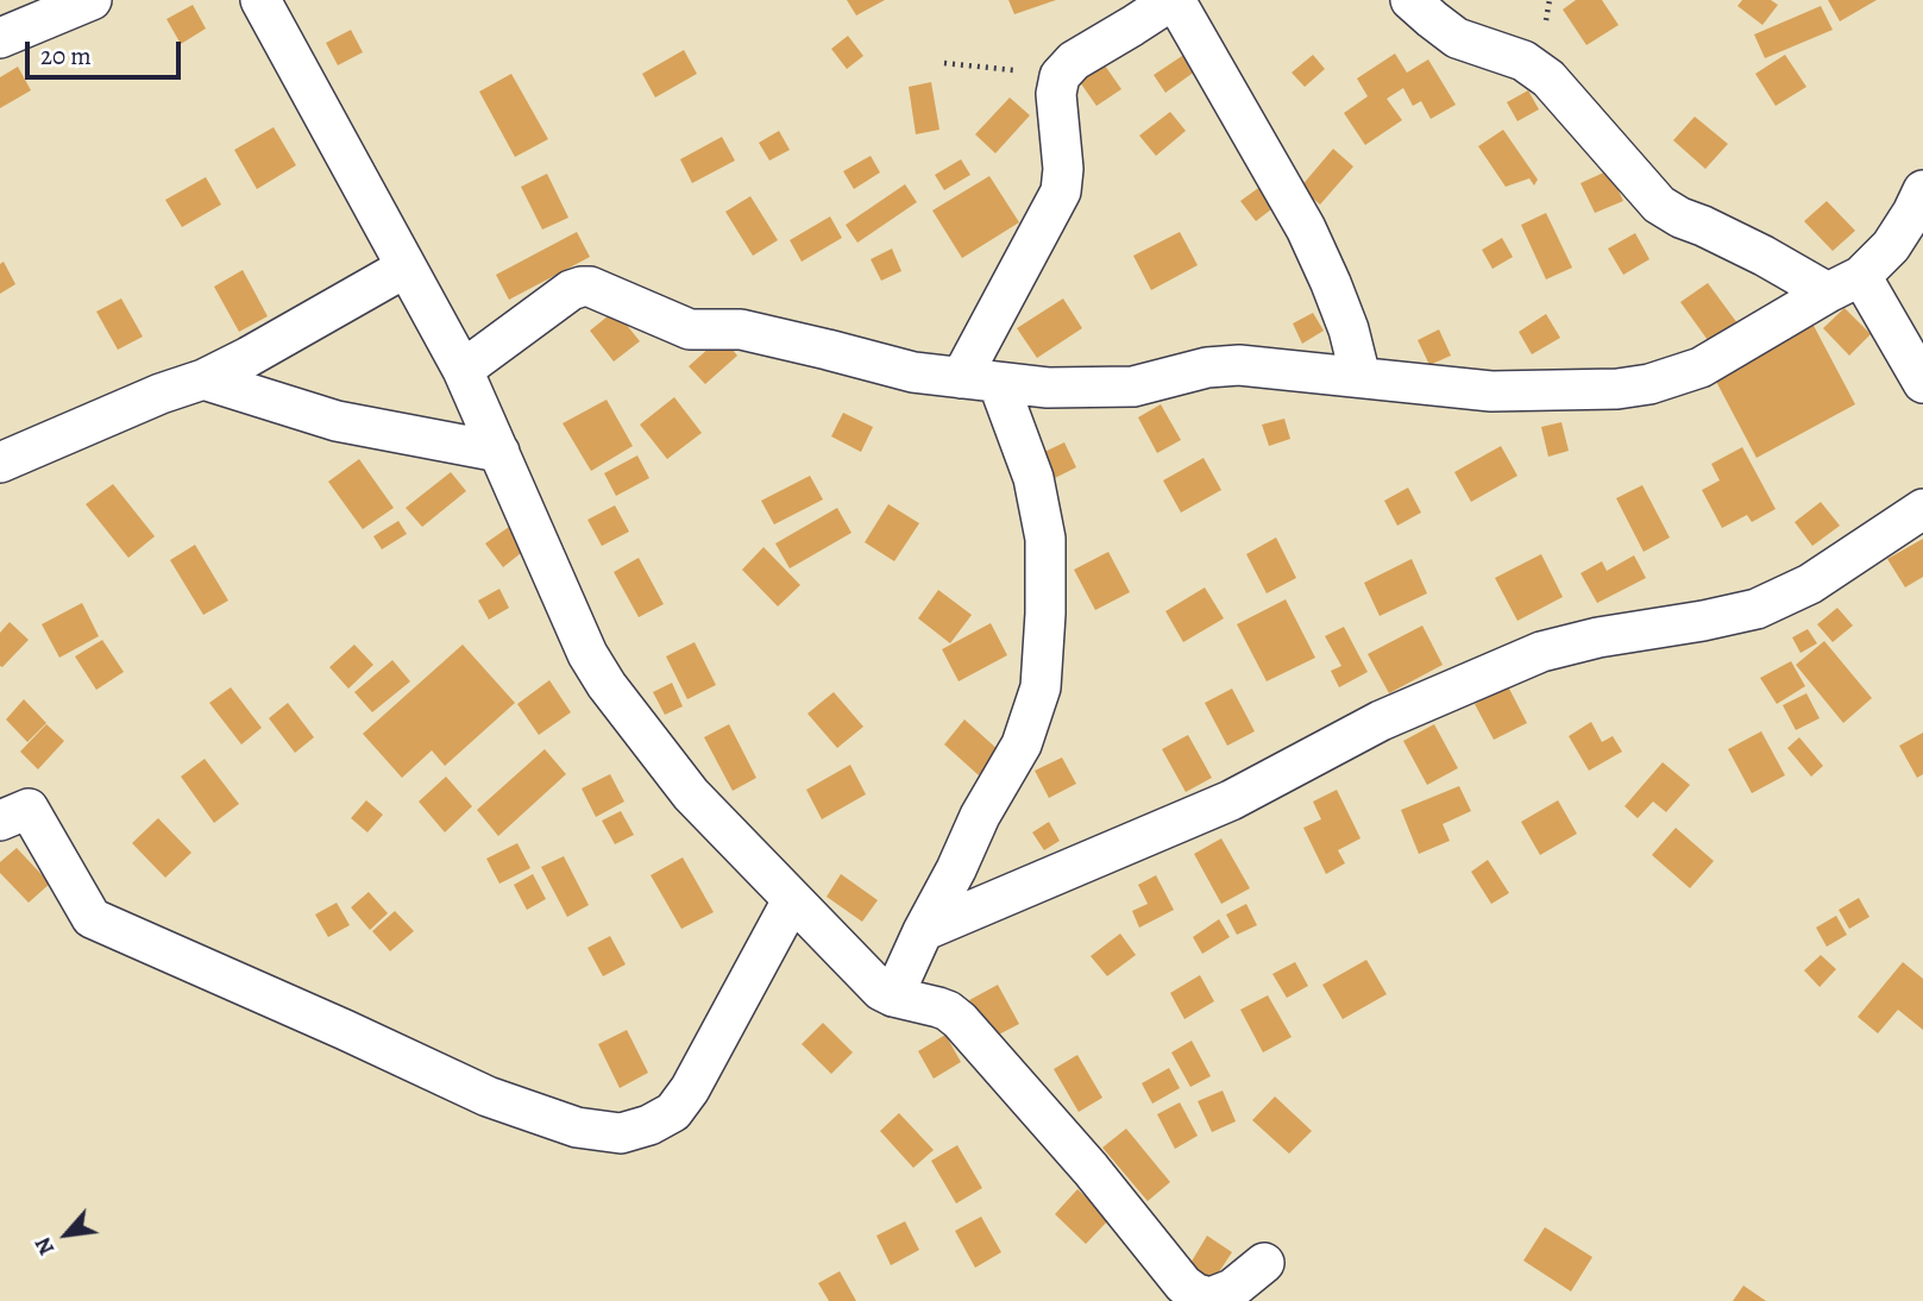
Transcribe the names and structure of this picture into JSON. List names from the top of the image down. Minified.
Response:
{"scale_bar":"20 m","north":"bottom left"}
